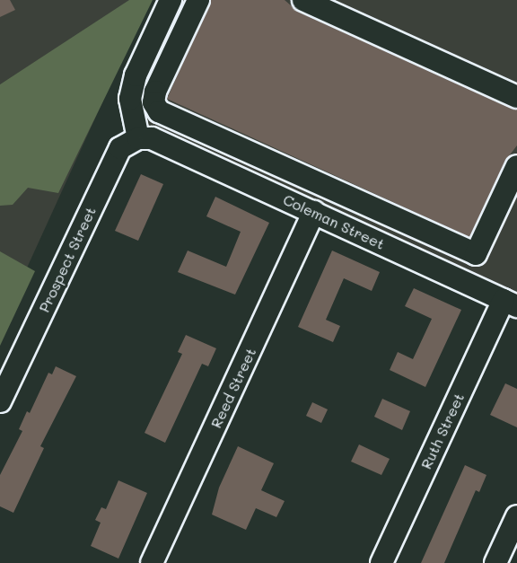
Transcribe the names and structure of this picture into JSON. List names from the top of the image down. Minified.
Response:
{"streets":{"street":["Coleman Street","Prospect Street","Reed Street","Ruth Street"]},"crossings":[["Coleman Street","Prospect Street"],["Coleman Street","Reed Street"],["Coleman Street","Ruth Street"]]}
